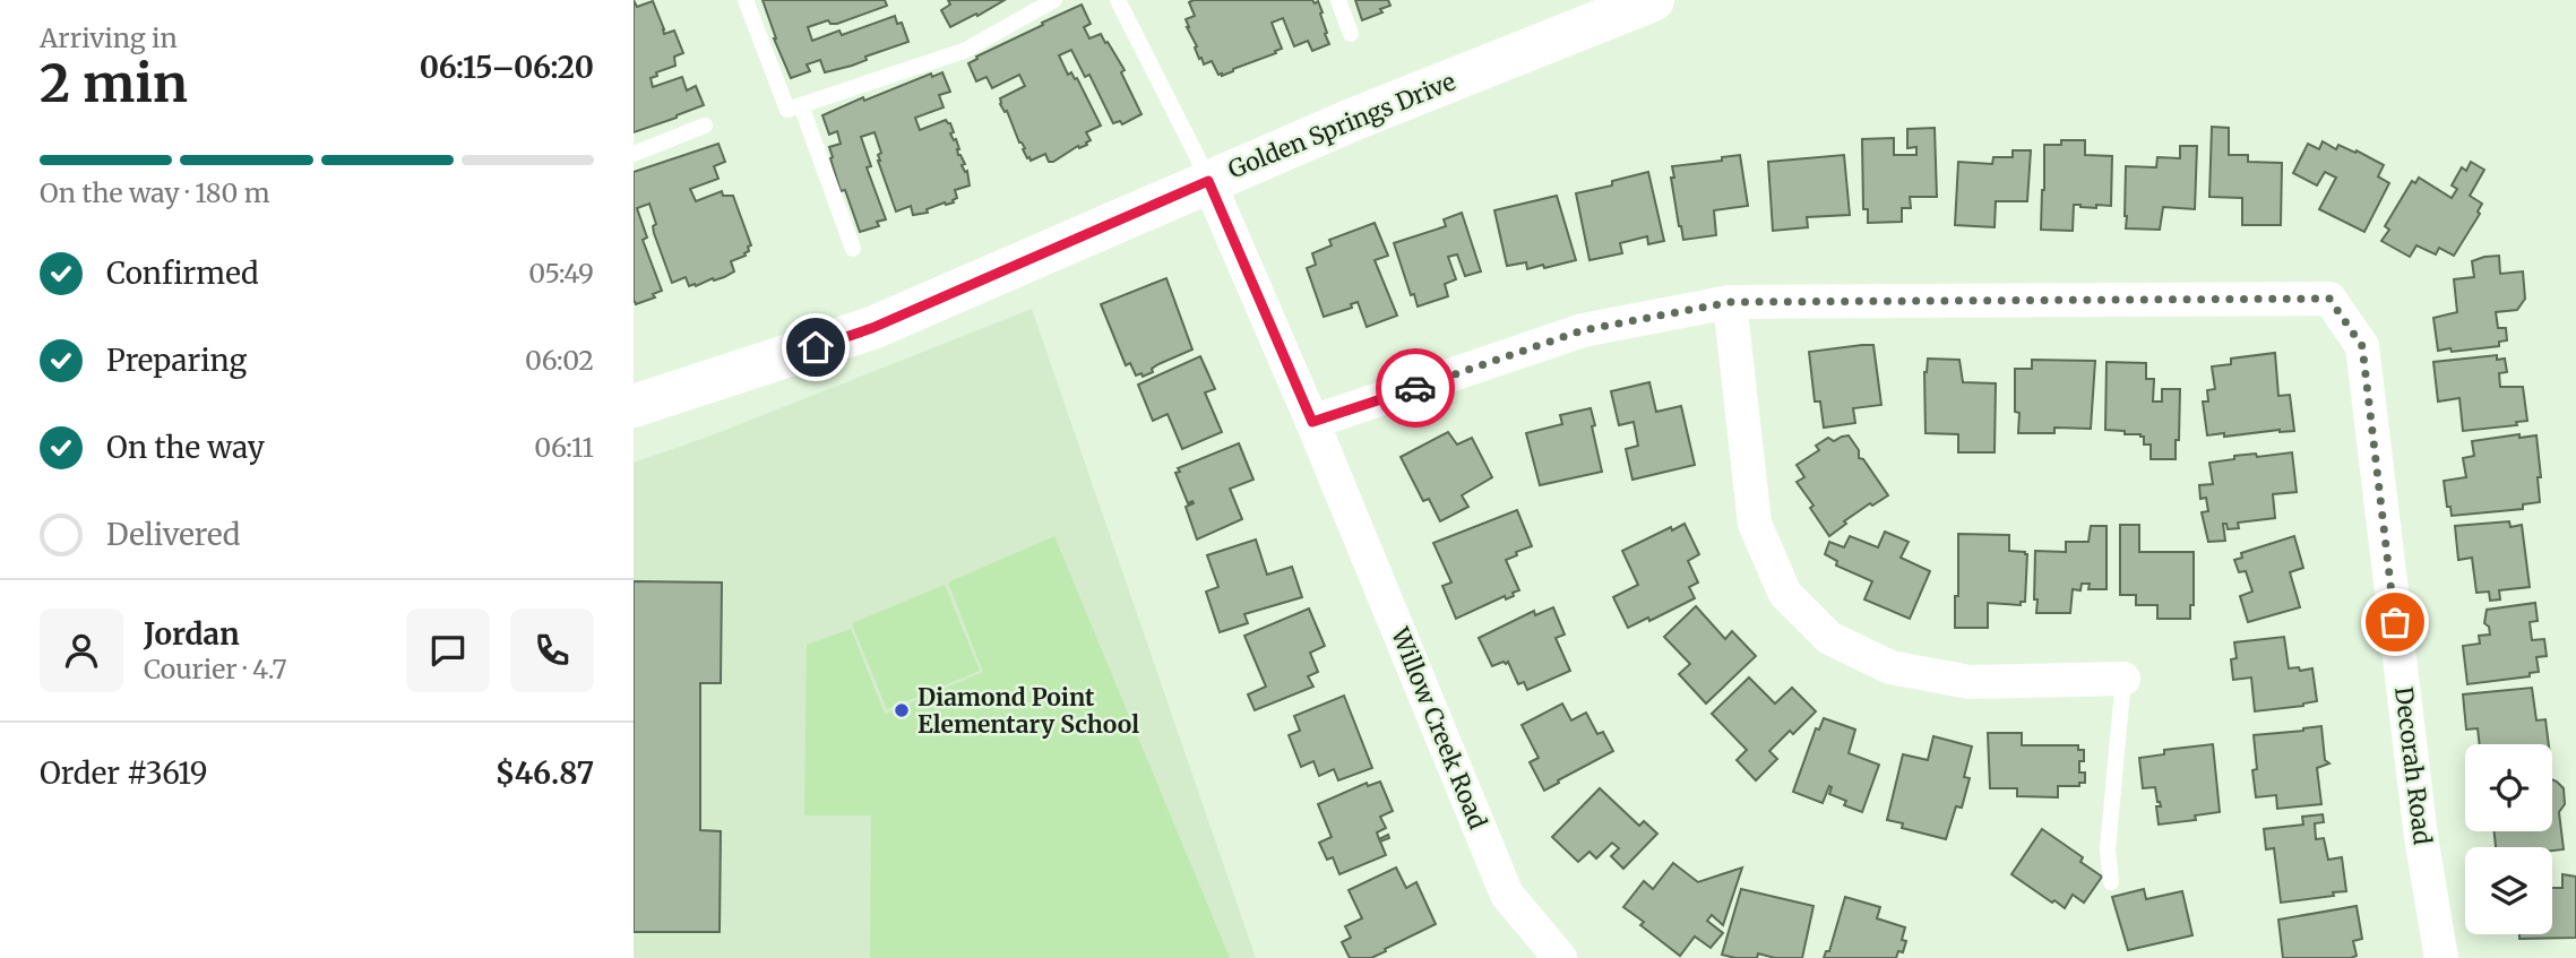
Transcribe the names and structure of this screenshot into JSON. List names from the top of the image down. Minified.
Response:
{"streets":{"main road":["Golden Springs Drive"],"street":["Willow Creek Road","Decorah Road"]},"crossings":[["Golden Springs Drive","Willow Creek Road"]],"places":["Diamond Point Elementary School"],"page":{"heading":["2 min","Arriving in","06:15–06:20"],"panel":["Jordan","Courier · 4.7","Order #3619","$46.87"],"bar":"On the way · 180 m","list":[["Confirmed","05:49"],["Preparing","06:02"],["On the way","06:11"],"Delivered"]}}
